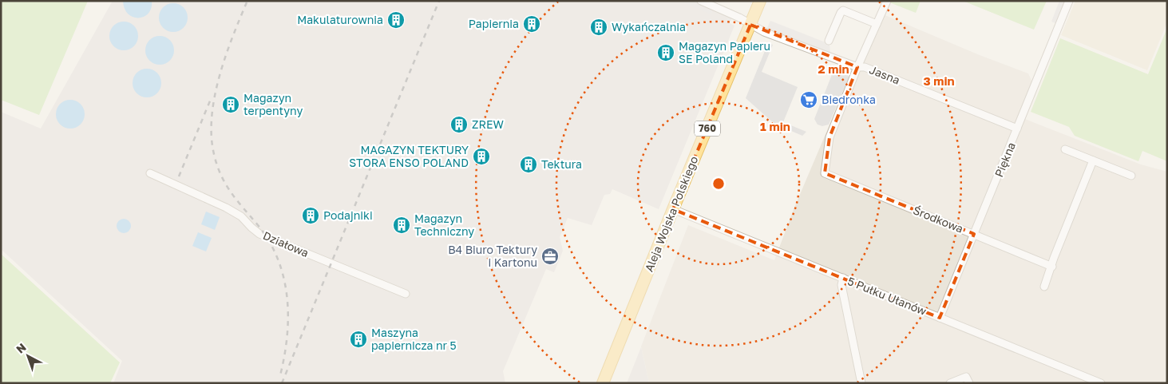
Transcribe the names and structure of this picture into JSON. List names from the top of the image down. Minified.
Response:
{"streets":{"main road":["760","Aleja Wojska Polskiego"],"street":["Jasna","Piękna","Środkowa","Działowa","5 Pułku Ułanów"]},"crossings":[["Jasna","Piękna"],["Jasna","Aleja Wojska Polskiego"],["Jasna","Środkowa"],["Piękna","Środkowa"],["Piękna","5 Pułku Ułanów"],["Aleja Wojska Polskiego","5 Pułku Ułanów"]],"places":{"building":["Makulaturownia","Papiernia","Wykańczalnia","Magazyn Papieru SE Poland","Magazyn terpentyny","ZREW","MAGAZYN TEKTURY STORA ENSO POLAND","Tektura","Podajniki","Magazyn Techniczny","Maszyna papiernicza nr 5"],"supermarket":["Biedronka"],"office":["B4 Biuro Tektury i Kartonu"]},"north":"top left","rings":["2 min","3 min","1 min"]}
